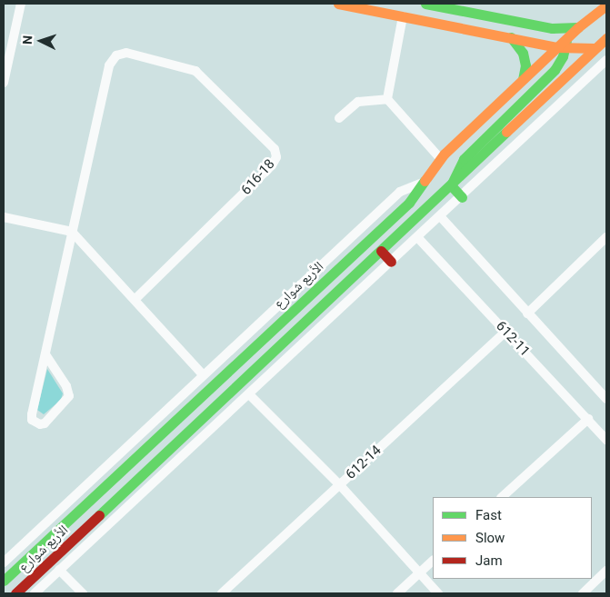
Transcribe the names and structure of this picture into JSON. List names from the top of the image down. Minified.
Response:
{"streets":{"main road":["الأربع شوارع"],"street":["616-18","612-11","612-14"]},"crossings":[["612-11","612-14"]],"legend":["Fast","Slow","Jam"],"north":"left"}
